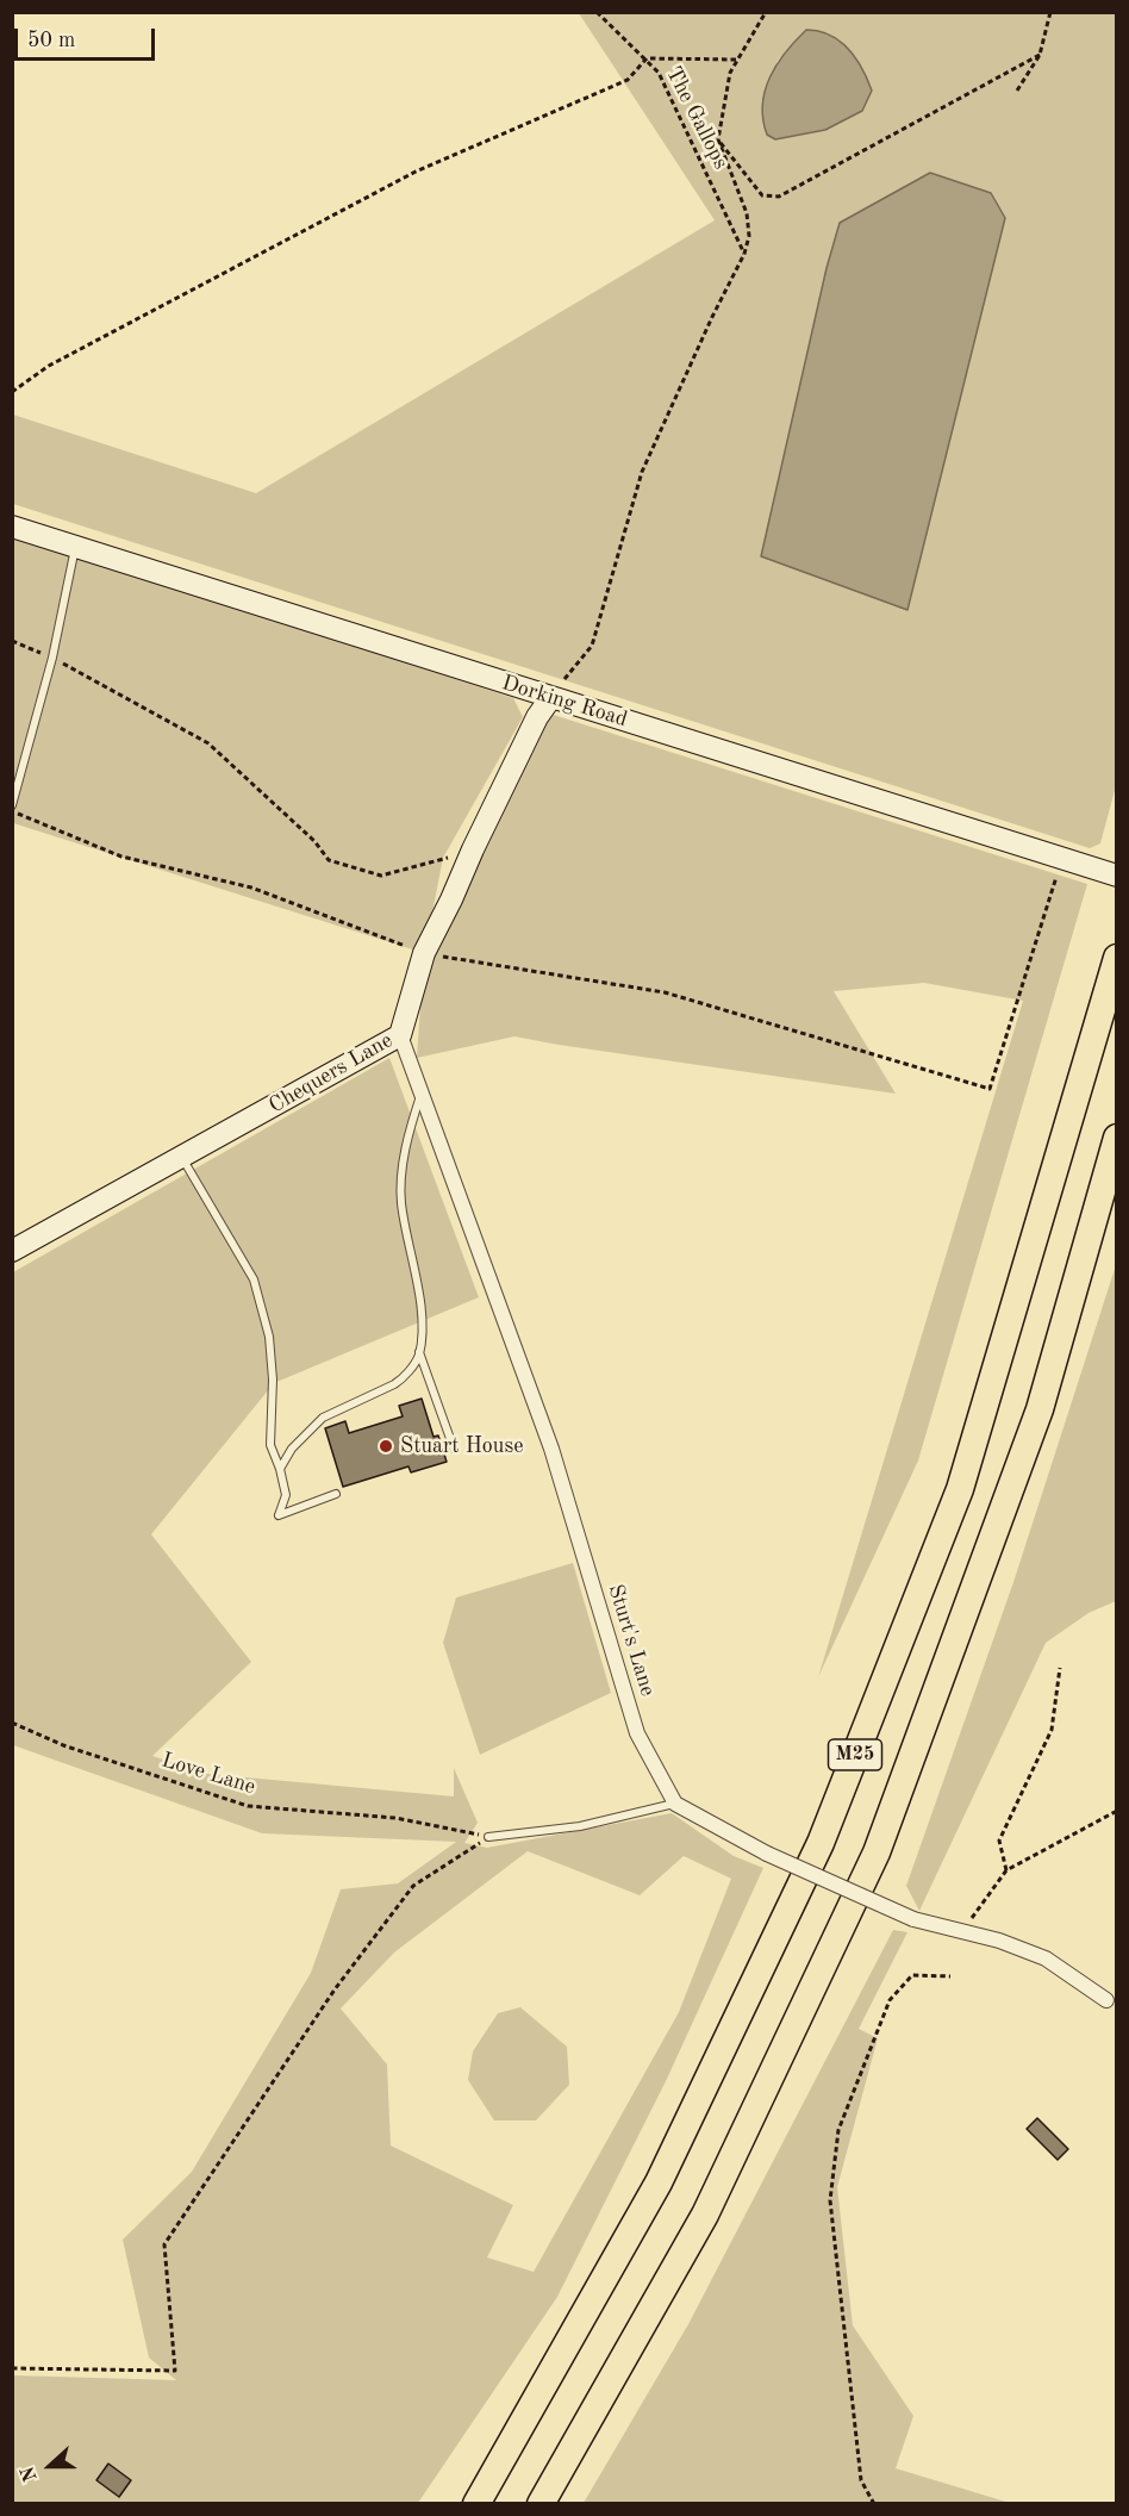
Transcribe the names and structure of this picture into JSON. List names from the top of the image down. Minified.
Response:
{"streets":{"highway":["M25"],"main road":["Dorking Road","Chequers Lane"],"street":["Sturt's Lane"],"path":["The Gallops","Love Lane"]},"crossings":[["Dorking Road","Chequers Lane"],["Chequers Lane","Sturt's Lane"]],"places":["Stuart House"],"scale_bar":"50 m","north":"left"}
